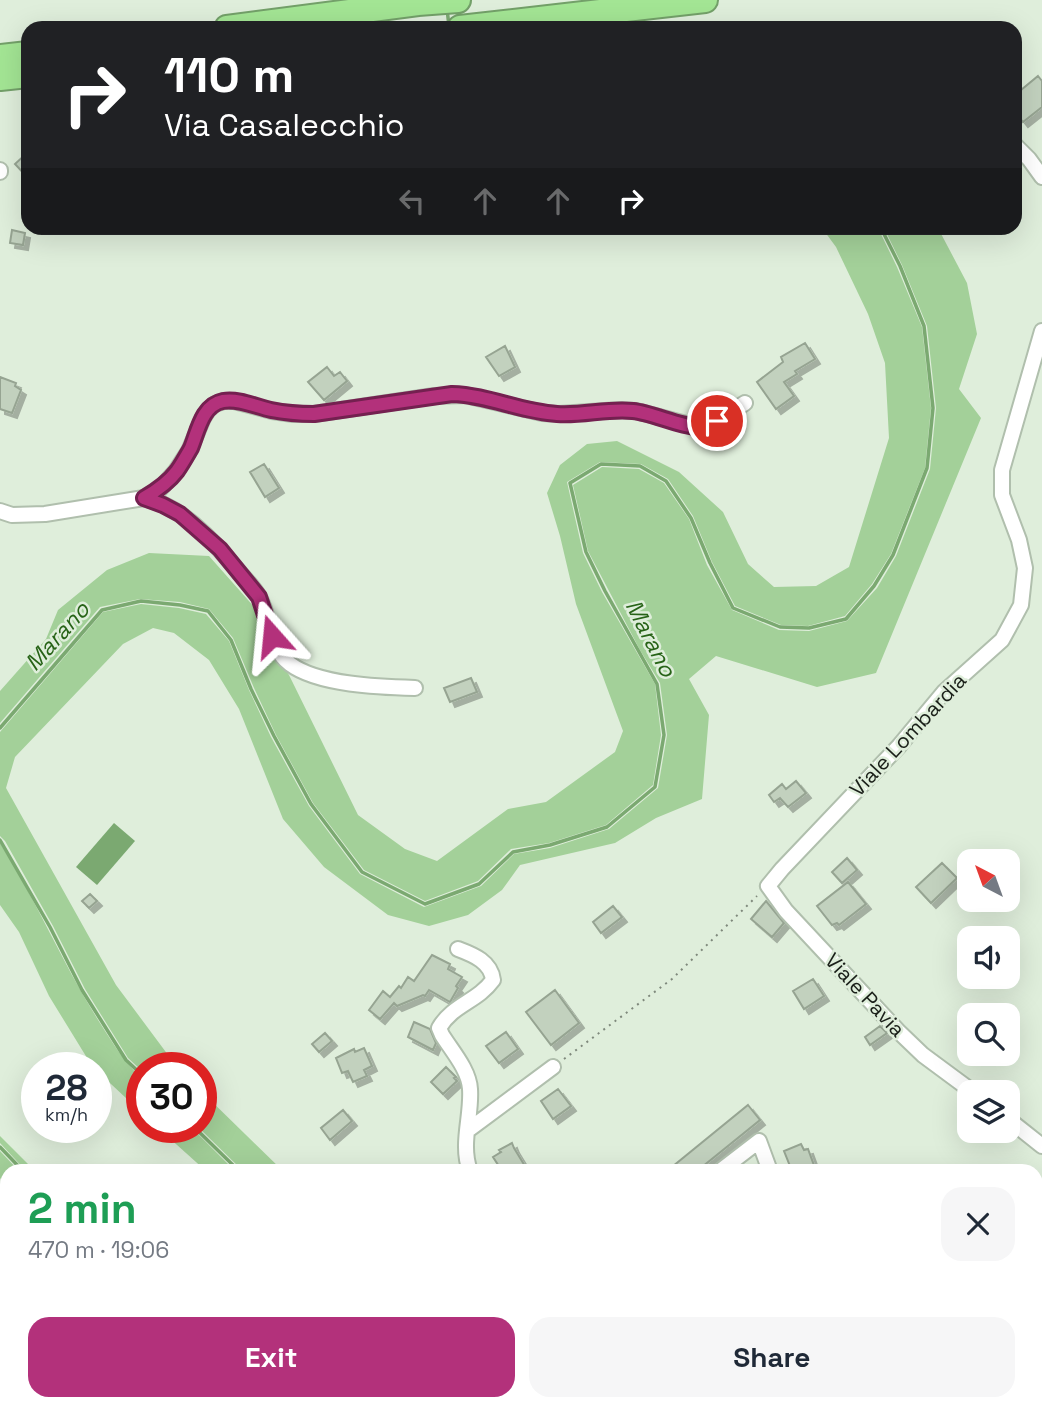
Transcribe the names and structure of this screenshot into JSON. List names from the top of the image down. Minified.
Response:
{"streets":{"street":["Viale Lombardia","Viale Pavia"]},"crossings":[["Viale Lombardia","Viale Pavia"]],"water":["Marano"],"north":"top left","page":{"turn":["110 m","Via Casalecchio"],"speed":"28 km/h","limit":"30","heading":["2 min","470 m · 19:06"],"buttons":["Exit","Share"]}}
